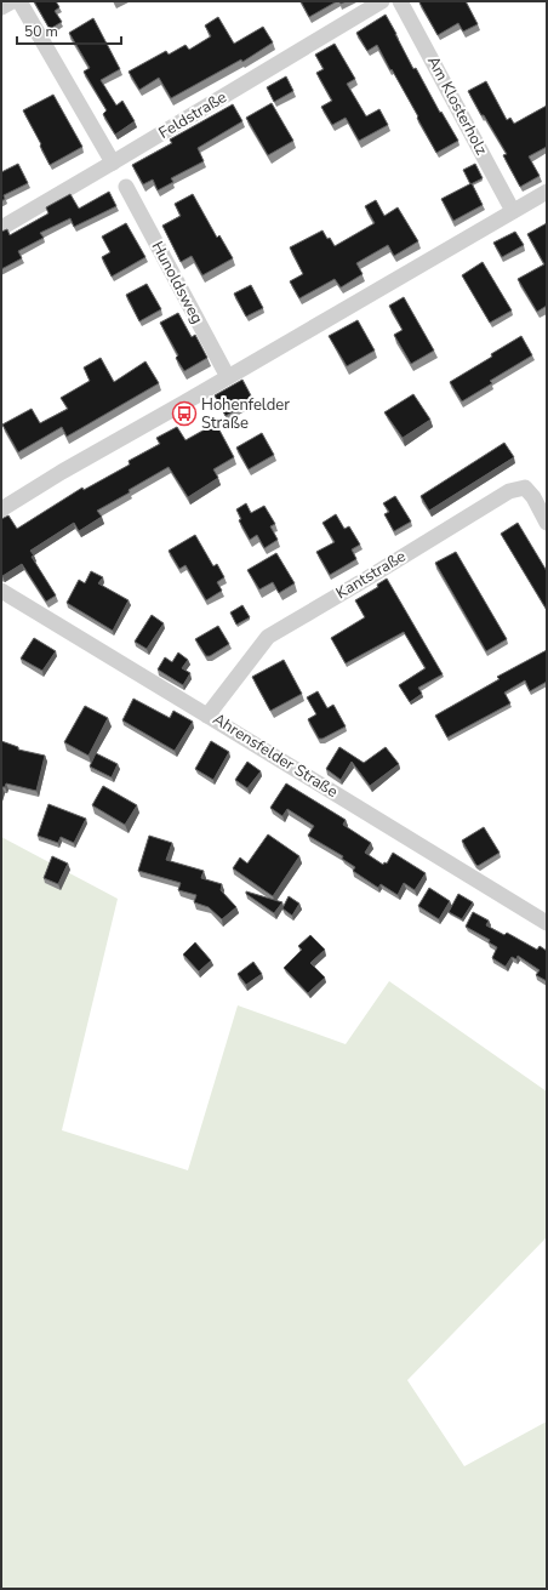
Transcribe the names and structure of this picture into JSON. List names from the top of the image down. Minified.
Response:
{"streets":{"street":["Am Klosterholz","Feldstraße","Hunoldsweg","Kantstraße","Ahrensfelder Straße"]},"crossings":[["Kantstraße","Ahrensfelder Straße"]],"places":{"bus stop":["Hohenfelder Straße"]},"scale_bar":"50 m"}
